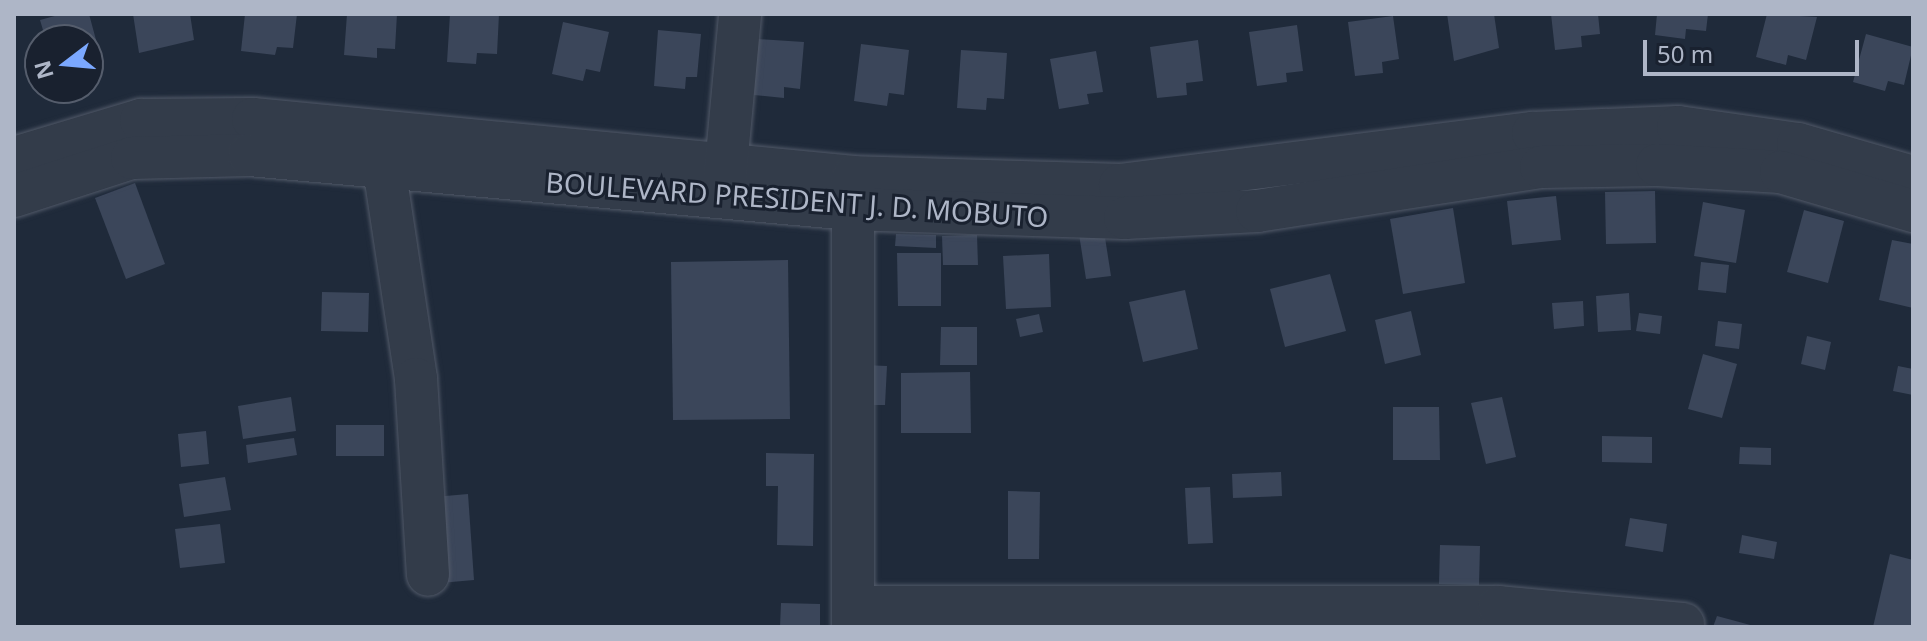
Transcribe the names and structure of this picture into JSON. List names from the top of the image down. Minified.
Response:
{"streets":{"street":["BOULEVARD PRESIDENT J. D. MOBUTO"]},"scale_bar":"50 m","north":"left"}
